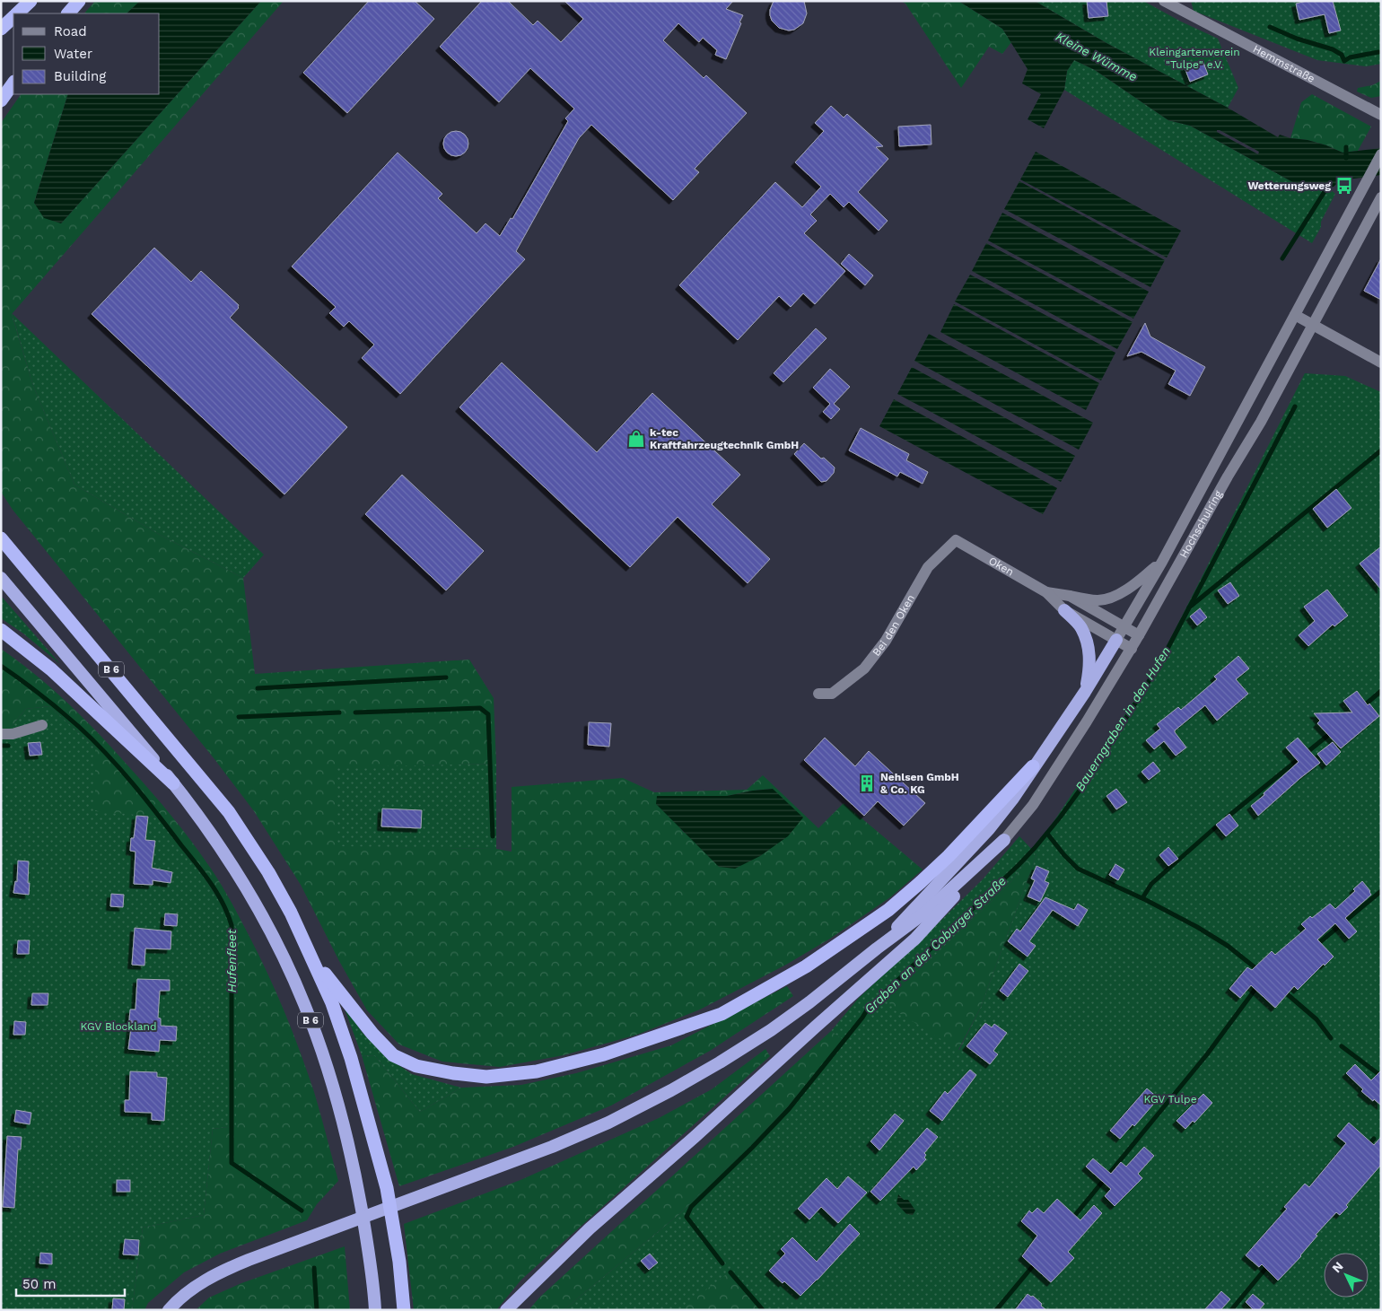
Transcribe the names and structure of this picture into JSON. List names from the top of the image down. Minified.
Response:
{"streets":{"highway":["B 6"],"street":["Hemmstraße","Hochschulring","Oken","Bei den Oken"]},"crossings":[["Hochschulring","Oken"],["Oken","Bei den Oken"]],"water":["Kleine Wümme","Bauerngraben in den Hufen","Graben an der Coburger Straße","Hufenfleet"],"parks":["Kleingartenverein \"Tulpe\" e.V.","KGV Blockland","KGV Tulpe"],"places":{"bus stop":["Wetterungsweg"],"shop":["k-tec Kraftfahrzeugtechnik GmbH"],"building":["Nehlsen GmbH & Co. KG"]},"legend":["Road","Water","Building"],"scale_bar":"50 m","north":"top left"}
